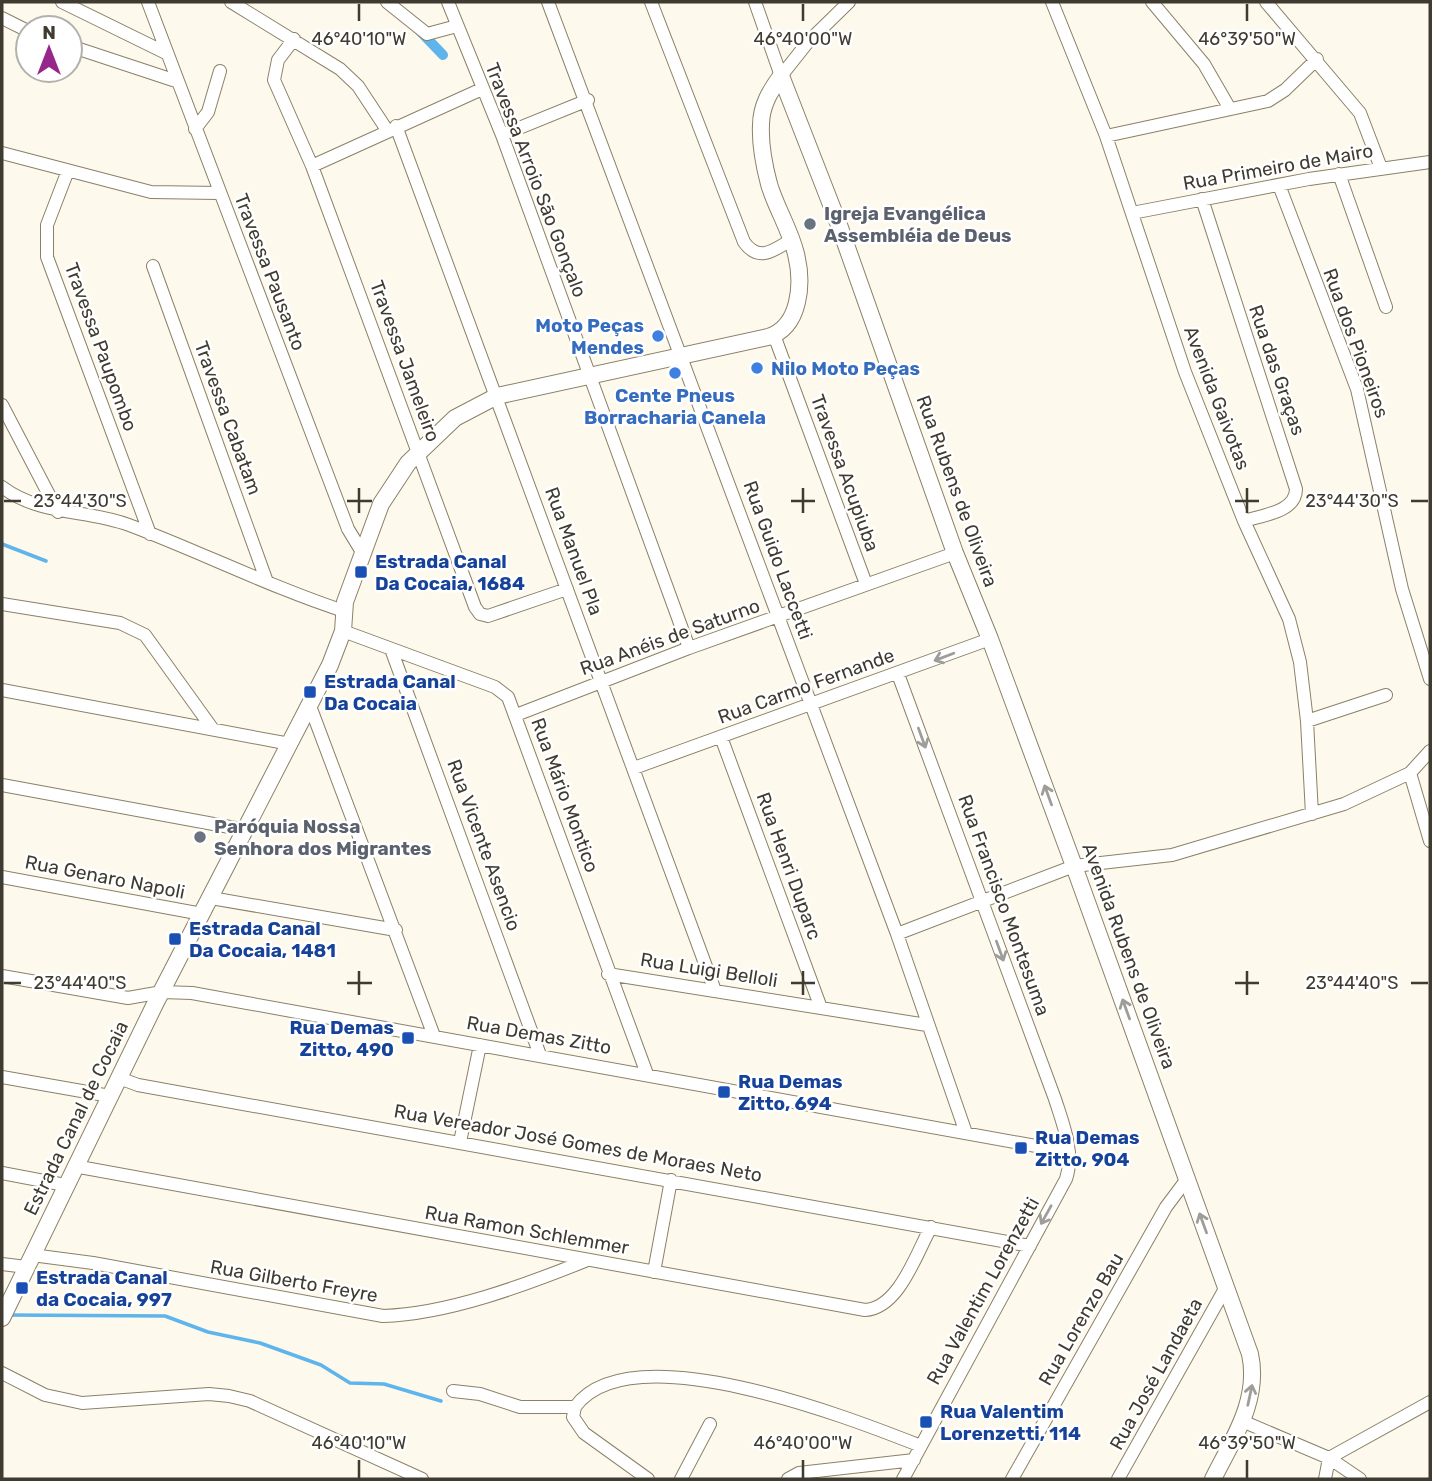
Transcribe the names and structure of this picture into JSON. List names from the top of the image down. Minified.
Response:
{"streets":{"main road":["Rua Rubens de Oliveira","Avenida Rubens de Oliveira","Estrada Canal de Cocaia"],"street":["Rua Primeiro de Mairo","Travessa Arroio São Gonçalo","Travessa Pausanto","Rua dos Pioneiros","Travessa Paupombo","Travessa Jameleiro","Rua das Graças","Avenida Gaivotas","Travessa Cabatam","Travessa Acupiuba","Rua Manuel Pla","Rua Guido Laccetti","Rua Anéis de Saturno","Rua Carmo Fernande","Rua Mário Montico","Rua Vicente Asencio","Rua Henri Duparc","Rua Genaro Napoli","Rua Francisco Montesuma","Rua Luigi Belloli","Rua Demas Zitto","Rua Vereador José Gomes de Moraes Neto","Rua Ramon Schlemmer","Rua Gilberto Freyre","Rua Valentim Lorenzetti","Rua Lorenzo Bau","Rua José Landaeta"]},"crossings":[["Rua Primeiro de Mairo","Rua dos Pioneiros"],["Rua Primeiro de Mairo","Rua das Graças"],["Rua Primeiro de Mairo","Avenida Gaivotas"],["Travessa Arroio São Gonçalo","Rua Anéis de Saturno"],["Travessa Arroio São Gonçalo","Estrada Canal de Cocaia"],["Travessa Pausanto","Estrada Canal de Cocaia"],["Travessa Jameleiro","Rua Manuel Pla"],["Travessa Jameleiro","Estrada Canal de Cocaia"],["Rua das Graças","Avenida Gaivotas"],["Travessa Acupiuba","Rua Anéis de Saturno"],["Travessa Acupiuba","Estrada Canal de Cocaia"],["Rua Rubens de Oliveira","Rua Anéis de Saturno"],["Rua Rubens de Oliveira","Rua Carmo Fernande"],["Rua Rubens de Oliveira","Avenida Rubens de Oliveira"],["Rua Manuel Pla","Rua Anéis de Saturno"],["Rua Manuel Pla","Rua Carmo Fernande"],["Rua Manuel Pla","Rua Luigi Belloli"],["Rua Manuel Pla","Estrada Canal de Cocaia"],["Rua Guido Laccetti","Rua Anéis de Saturno"],["Rua Guido Laccetti","Rua Carmo Fernande"],["Rua Guido Laccetti","Rua Luigi Belloli"],["Rua Guido Laccetti","Rua Demas Zitto"],["Rua Guido Laccetti","Estrada Canal de Cocaia"],["Rua Anéis de Saturno","Rua Mário Montico"],["Rua Carmo Fernande","Rua Henri Duparc"],["Rua Carmo Fernande","Rua Francisco Montesuma"],["Rua Carmo Fernande","Avenida Rubens de Oliveira"],["Rua Mário Montico","Rua Vicente Asencio"],["Rua Mário Montico","Rua Luigi Belloli"],["Rua Mário Montico","Rua Demas Zitto"],["Rua Mário Montico","Estrada Canal de Cocaia"],["Rua Vicente Asencio","Rua Demas Zitto"],["Rua Henri Duparc","Rua Luigi Belloli"],["Rua Genaro Napoli","Estrada Canal de Cocaia"],["Rua Francisco Montesuma","Rua Demas Zitto"],["Rua Francisco Montesuma","Rua Valentim Lorenzetti"],["Avenida Rubens de Oliveira","Rua Lorenzo Bau"],["Avenida Rubens de Oliveira","Rua José Landaeta"],["Rua Demas Zitto","Estrada Canal de Cocaia"],["Rua Demas Zitto","Rua Valentim Lorenzetti"],["Estrada Canal de Cocaia","Rua Vereador José Gomes de Moraes Neto"],["Estrada Canal de Cocaia","Rua Ramon Schlemmer"],["Estrada Canal de Cocaia","Rua Gilberto Freyre"],["Rua Vereador José Gomes de Moraes Neto","Rua Ramon Schlemmer"],["Rua Vereador José Gomes de Moraes Neto","Rua Valentim Lorenzetti"],["Rua Ramon Schlemmer","Rua Gilberto Freyre"]],"one_way":["Rua Francisco Montesuma","Avenida Rubens de Oliveira"],"places":{"other":["Igreja Evangélica Assembléia de Deus","Moto Peças Mendes","Nilo Moto Peças","Cente Pneus Borracharia Canela","Paróquia Nossa Senhora dos Migrantes"],"transit":["Estrada Canal Da Cocaia, 1684","Estrada Canal Da Cocaia","Estrada Canal Da Cocaia, 1481","Rua Demas Zitto, 490","Rua Demas Zitto, 694","Rua Demas Zitto, 904","Estrada Canal da Cocaia, 997","Rua Valentim Lorenzetti, 114"]},"north":"top","coordinates":["46°40'10\"W","46°40'00\"W","46°39'50\"W","23°44'30\"S","23°44'40\"S"]}
